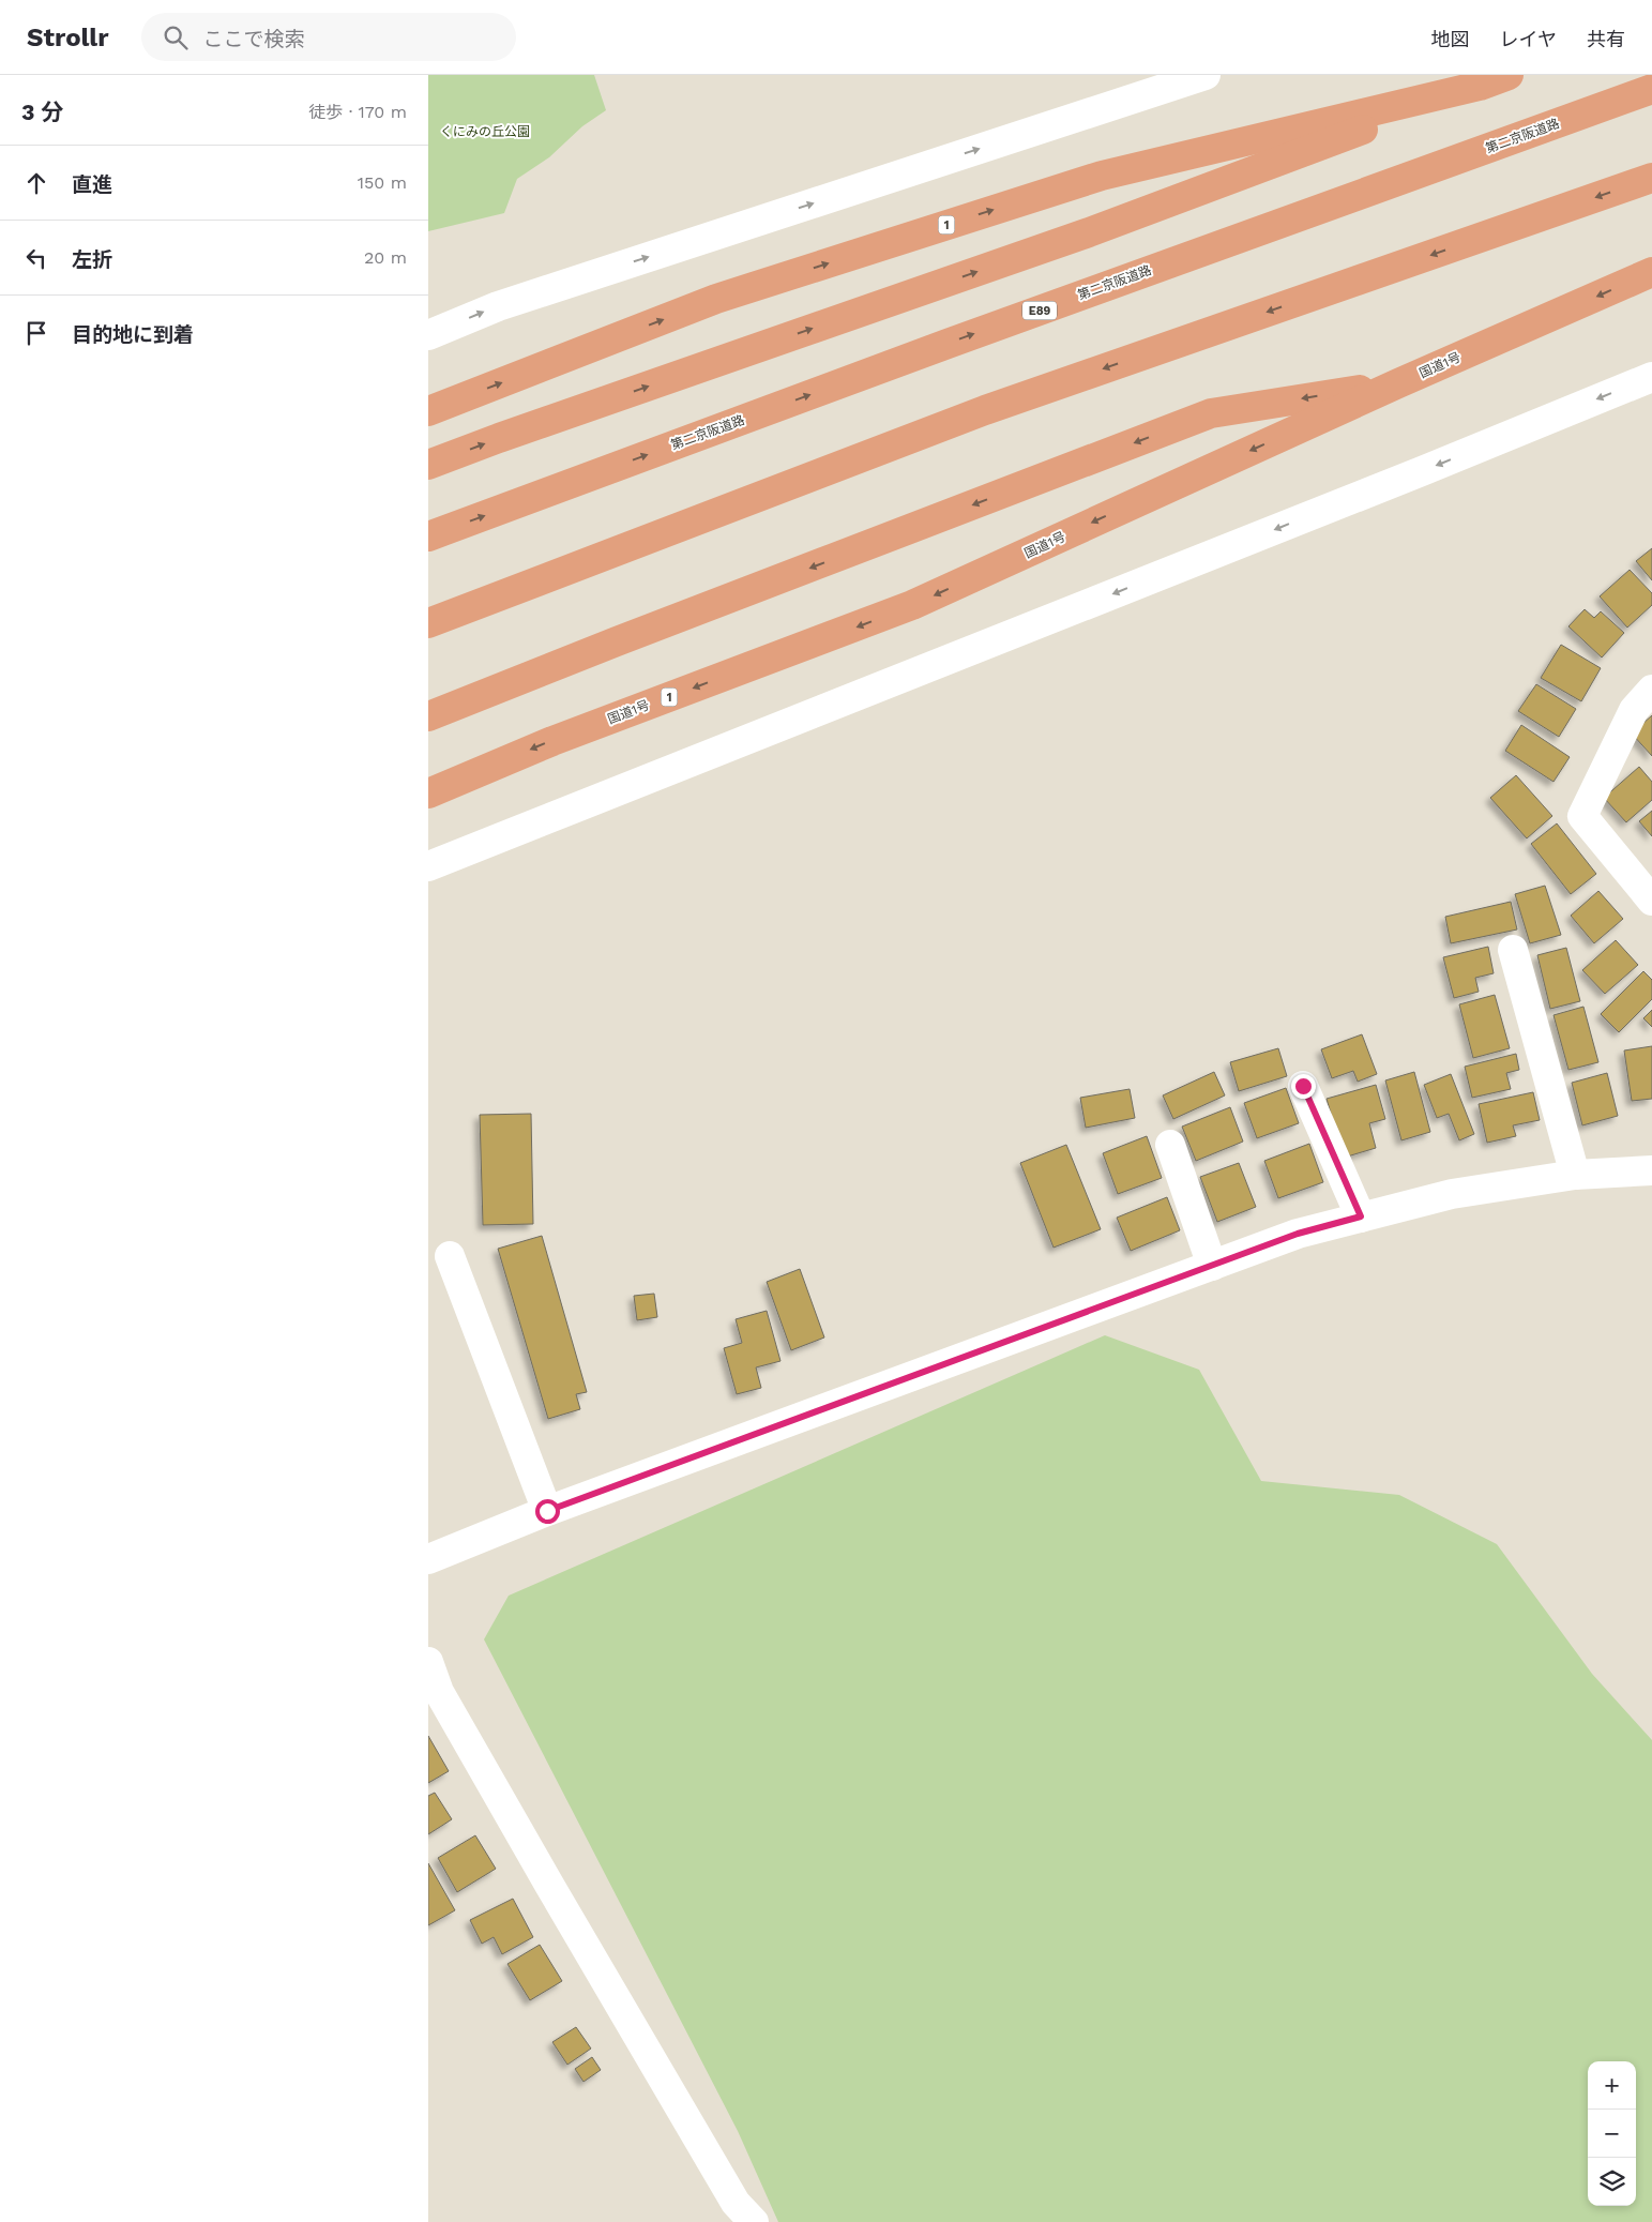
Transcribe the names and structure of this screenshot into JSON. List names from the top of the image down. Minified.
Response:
{"streets":{"highway":["第二京阪道路","1","E89","国道1号"]},"parks":["くにみの丘公園"],"page":{"header":"Strollr","search":"ここで検索","nav":["地図","レイヤ","共有"],"heading":["3 分","徒歩 · 170 m"],"list":[["直進","150 m"],["左折","20 m"],"目的地に到着"],"map_buttons":["+","−"]}}
